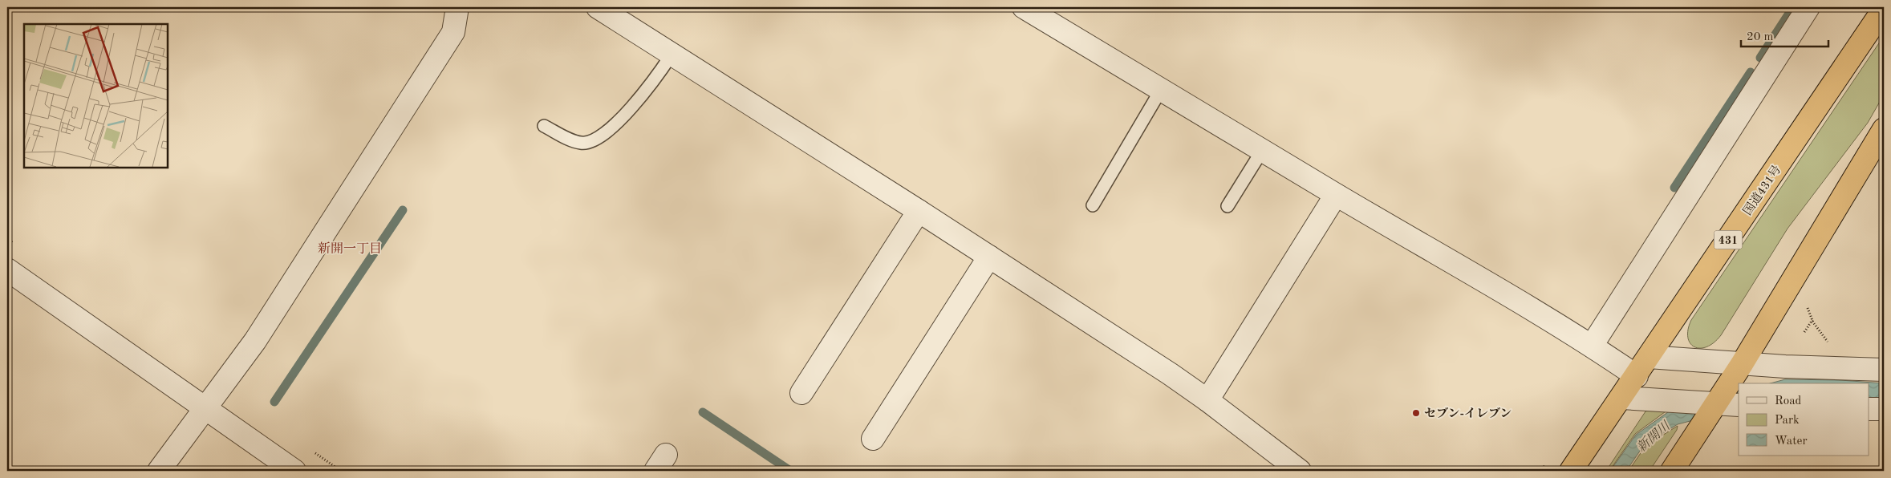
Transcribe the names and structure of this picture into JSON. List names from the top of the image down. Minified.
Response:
{"streets":{"highway":["国道431号","431"]},"districts":["新開一丁目"],"water":["新開川"],"places":["セブン-イレブン"],"legend":["Road","Park","Water"],"scale_bar":"20 m"}
